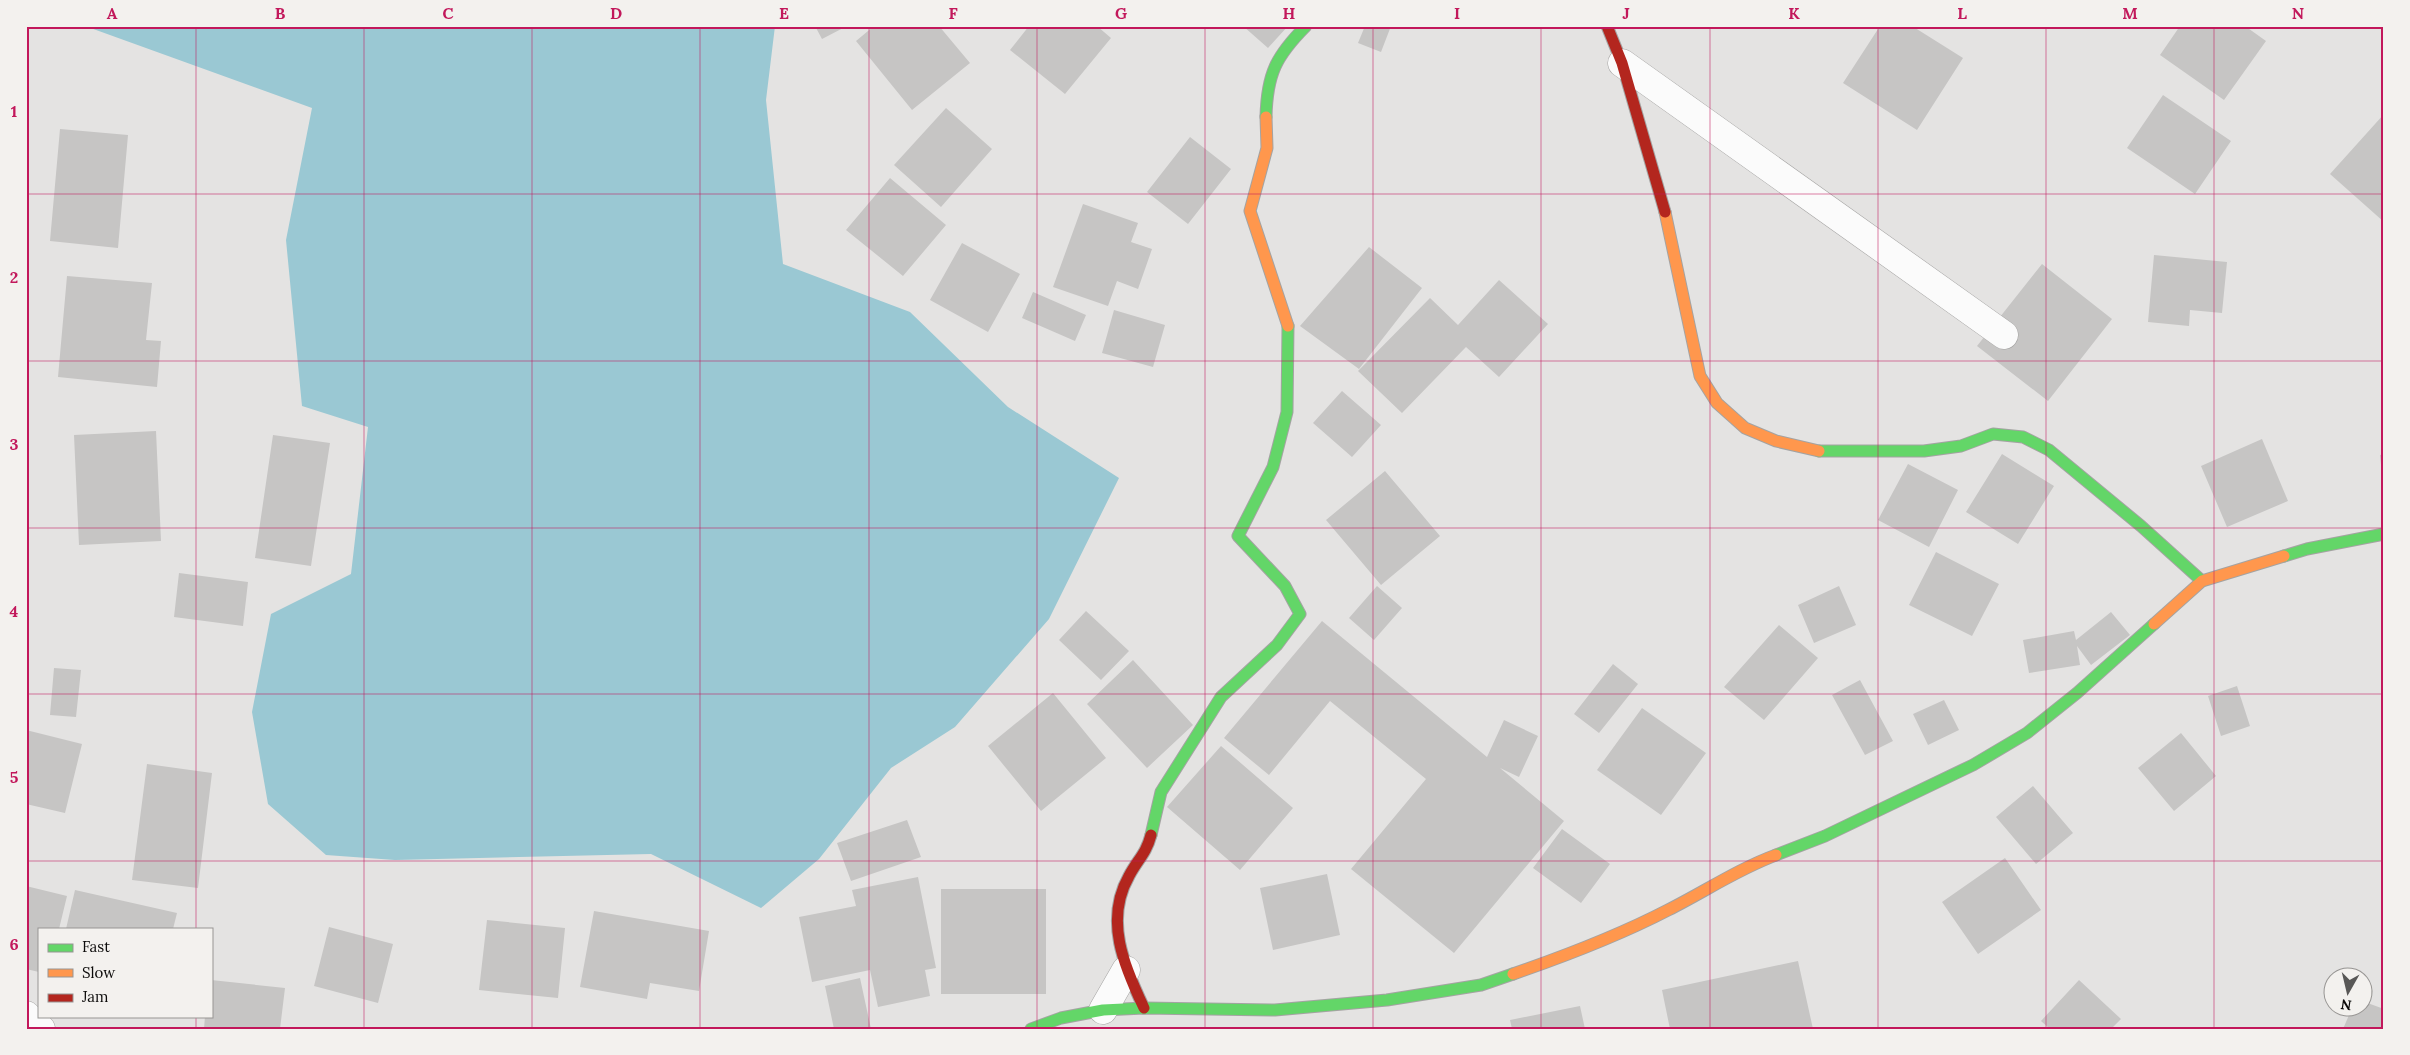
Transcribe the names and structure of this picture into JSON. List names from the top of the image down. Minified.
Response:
{"legend":["Fast","Slow","Jam"],"north":"bottom","grid":{"columns":["A","B","C","D","E","F","G","H","I","J","K","L","M","N"],"rows":["1","2","3","4","5","6"]}}
